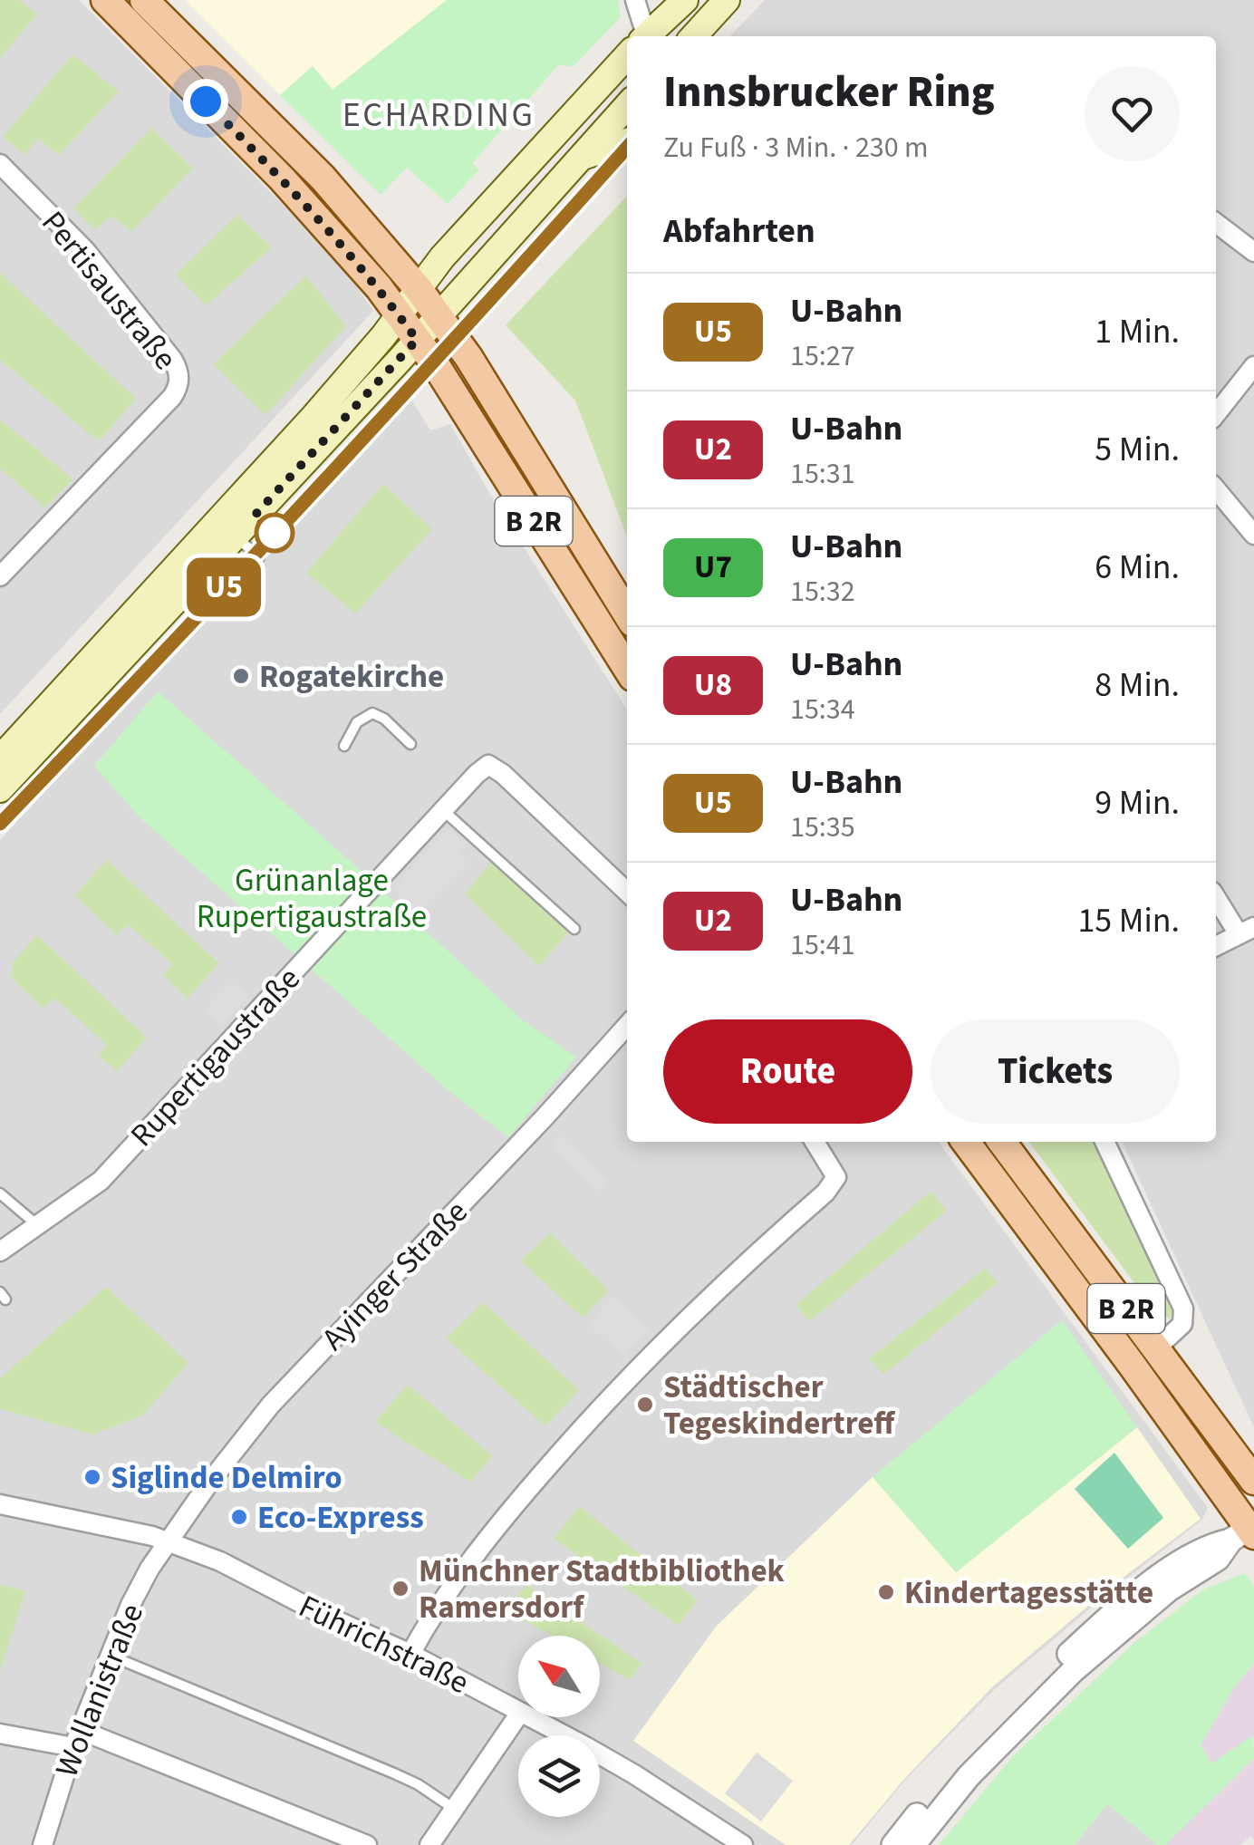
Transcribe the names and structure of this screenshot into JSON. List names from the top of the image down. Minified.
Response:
{"streets":{"main road":["B 2R"],"street":["Pertisaustraße","Rupertigaustraße","Ayinger Straße","Führichstraße","Wollanistraße"]},"crossings":[["Ayinger Straße","Führichstraße"],["Ayinger Straße","Wollanistraße"],["Führichstraße","Wollanistraße"]],"districts":["ECHARDING"],"parks":["Grünanlage Rupertigaustraße"],"places":["Rogatekirche","Städtischer Tegeskindertreff","Siglinde Delmiro","Eco-Express","Münchner Stadtbibliothek Ramersdorf","Kindertagesstätte"],"lines":["metro line U5"],"north":"top left","page":{"on_map":"U5","heading":[["Innsbrucker Ring","Zu Fuß · 3 Min. · 230 m"],"Abfahrten"],"list":[{"mark":"U5","name":"U-Bahn","note":"15:27","value":"1 Min."},{"mark":"U2","name":"U-Bahn","note":"15:31","value":"5 Min."},{"mark":"U7","name":"U-Bahn","note":"15:32","value":"6 Min."},{"mark":"U8","name":"U-Bahn","note":"15:34","value":"8 Min."},{"mark":"U5","name":"U-Bahn","note":"15:35","value":"9 Min."},{"mark":"U2","name":"U-Bahn","note":"15:41","value":"15 Min."}],"buttons":["Route","Tickets"]}}
